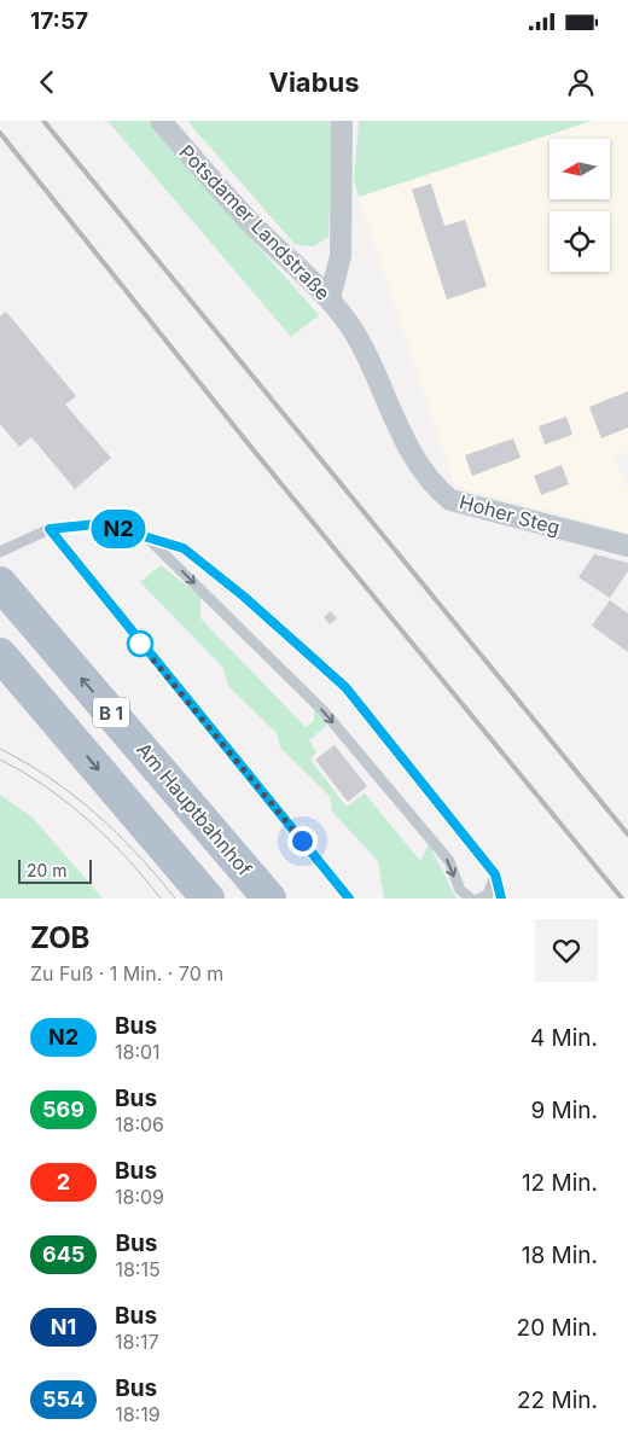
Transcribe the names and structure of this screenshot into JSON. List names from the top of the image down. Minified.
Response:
{"streets":{"main road":["B 1","Am Hauptbahnhof"],"street":["Potsdamer Landstraße","Hoher Steg"]},"crossings":[["Potsdamer Landstraße","Hoher Steg"]],"lines":["bus line N2"],"scale_bar":"20 m","north":"left","page":{"status":"17:57","header":"Viabus","on_map":"N2","scale":"20 m","heading":["ZOB","Zu Fuß · 1 Min. · 70 m"],"list":[{"mark":"N2","name":"Bus","note":"18:01","value":"4 Min."},{"mark":"569","name":"Bus","note":"18:06","value":"9 Min."},{"mark":"2","name":"Bus","note":"18:09","value":"12 Min."},{"mark":"645","name":"Bus","note":"18:15","value":"18 Min."},{"mark":"N1","name":"Bus","note":"18:17","value":"20 Min."},{"mark":"554","name":"Bus","note":"18:19","value":"22 Min."}]}}
